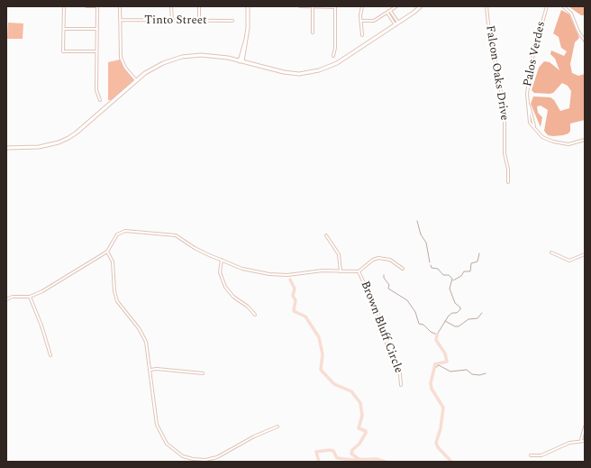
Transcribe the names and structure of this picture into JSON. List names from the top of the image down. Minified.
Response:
{"streets":{"street":["Tinto Street","Palos Verdes","Falcon Oaks Drive","Brown Bluff Circle"]}}
